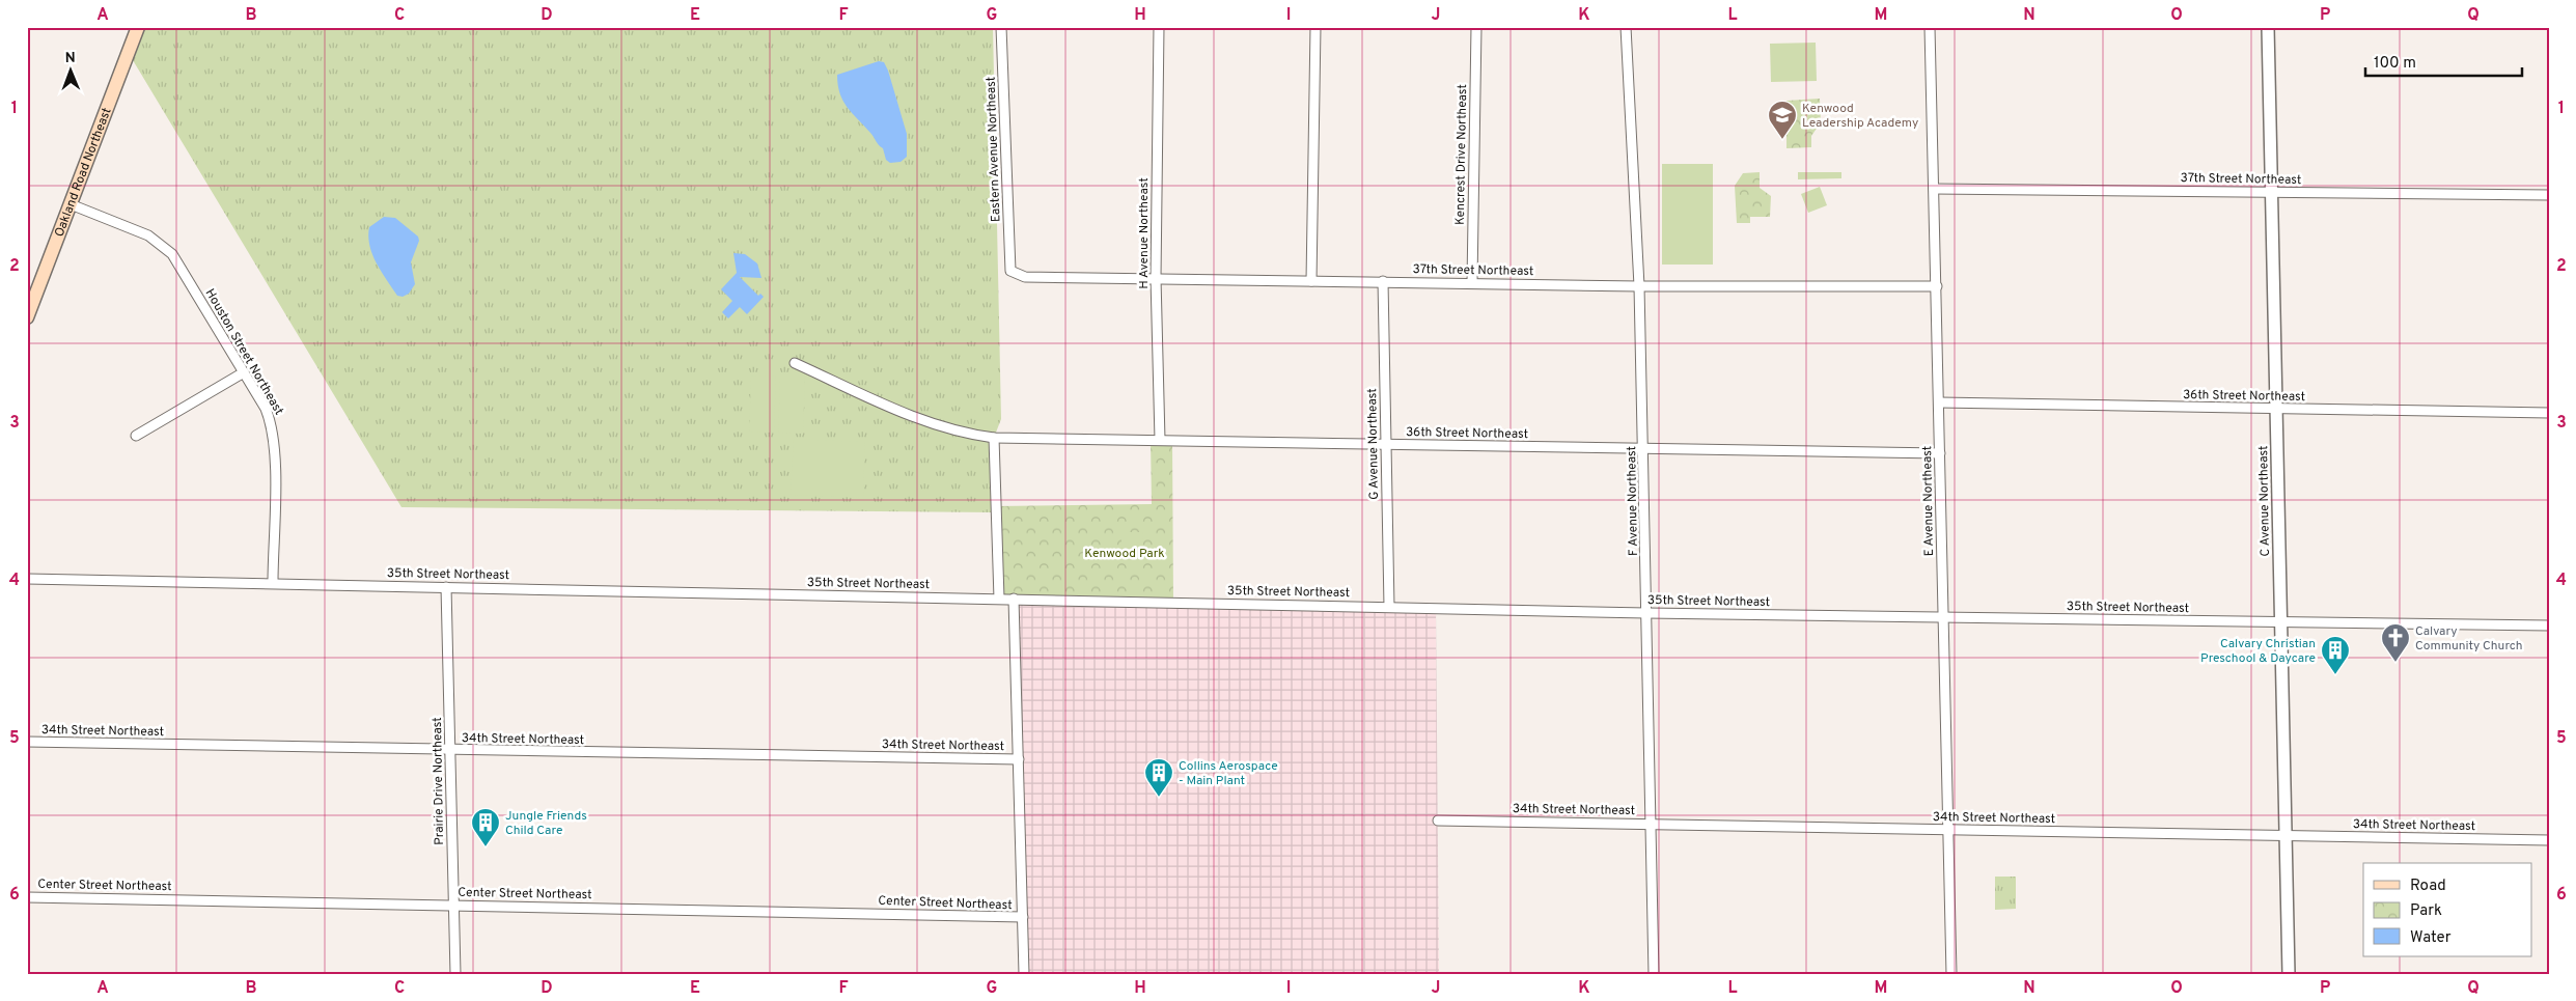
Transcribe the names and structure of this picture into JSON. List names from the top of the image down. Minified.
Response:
{"streets":{"main road":["Oakland Road Northeast"],"street":["Eastern Avenue Northeast","Kencrest Drive Northeast","37th Street Northeast","H Avenue Northeast","Houston Street Northeast","36th Street Northeast","G Avenue Northeast","F Avenue Northeast","E Avenue Northeast","C Avenue Northeast","35th Street Northeast","34th Street Northeast","Prairie Drive Northeast","Center Street Northeast"]},"crossings":[["Eastern Avenue Northeast","37th Street Northeast"],["Kencrest Drive Northeast","37th Street Northeast"],["Oakland Road Northeast","Houston Street Northeast"],["37th Street Northeast","H Avenue Northeast"],["37th Street Northeast","G Avenue Northeast"],["37th Street Northeast","F Avenue Northeast"],["37th Street Northeast","E Avenue Northeast"],["37th Street Northeast","C Avenue Northeast"],["H Avenue Northeast","36th Street Northeast"],["Houston Street Northeast","35th Street Northeast"],["36th Street Northeast","G Avenue Northeast"],["36th Street Northeast","F Avenue Northeast"],["36th Street Northeast","E Avenue Northeast"],["36th Street Northeast","C Avenue Northeast"],["G Avenue Northeast","35th Street Northeast"],["F Avenue Northeast","35th Street Northeast"],["F Avenue Northeast","34th Street Northeast"],["E Avenue Northeast","35th Street Northeast"],["E Avenue Northeast","34th Street Northeast"],["C Avenue Northeast","35th Street Northeast"],["C Avenue Northeast","34th Street Northeast"],["35th Street Northeast","Prairie Drive Northeast"],["34th Street Northeast","Prairie Drive Northeast"],["Prairie Drive Northeast","Center Street Northeast"]],"parks":["Kenwood Park"],"places":{"school or university":["Kenwood Leadership Academy"],"church":["Calvary Community Church"],"building":["Calvary Christian Preschool & Daycare","Collins Aerospace - Main Plant","Jungle Friends Child Care"]},"legend":["Road","Park","Water"],"scale_bar":"100 m","north":"top","grid":{"columns":["A","B","C","D","E","F","G","H","I","J","K","L","M","N","O","P","Q"],"rows":["1","2","3","4","5","6"]}}
